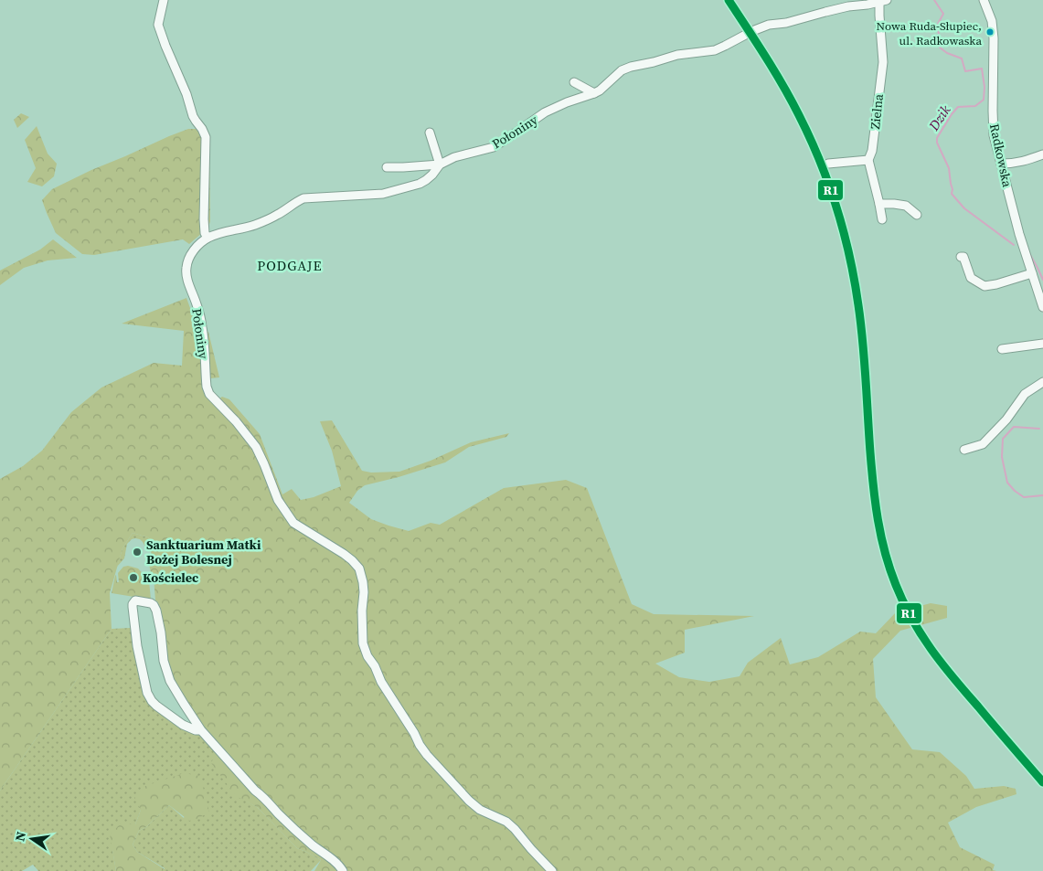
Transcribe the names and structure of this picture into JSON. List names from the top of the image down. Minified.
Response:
{"streets":{"street":["Zielna","Połoniny","Radkowska"]},"crossings":[["Zielna","Połoniny"]],"districts":["PODGAJE"],"water":["Dzik"],"places":["Nowa Ruda-Słupiec, ul. Radkowaska","Sanktuarium Matki Bożej Bolesnej","Kościelec"],"lines":["transit line R1"],"north":"left"}
